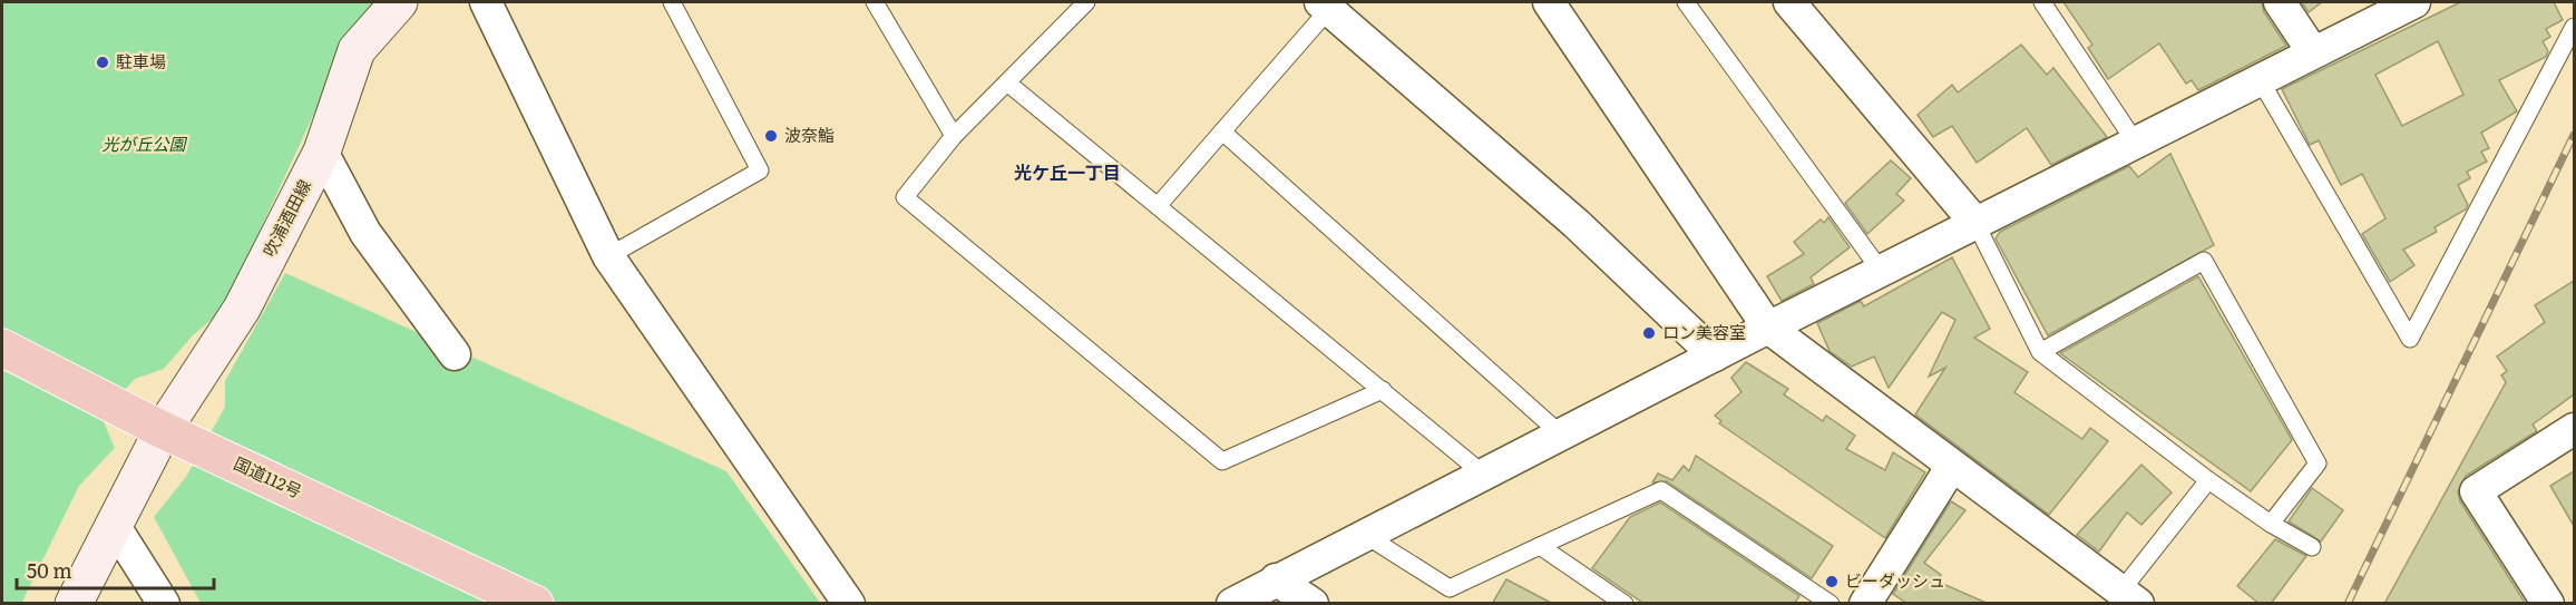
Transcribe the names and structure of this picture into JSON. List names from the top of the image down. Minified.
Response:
{"streets":{"highway":["国道112号"],"main road":["吹浦酒田線"]},"crossings":[["吹浦酒田線","国道112号"]],"districts":["光ケ丘一丁目"],"parks":["光が丘公園"],"places":["駐車場","波奈鮨","ロン美容室","ビーダッシュ"],"scale_bar":"50 m"}
